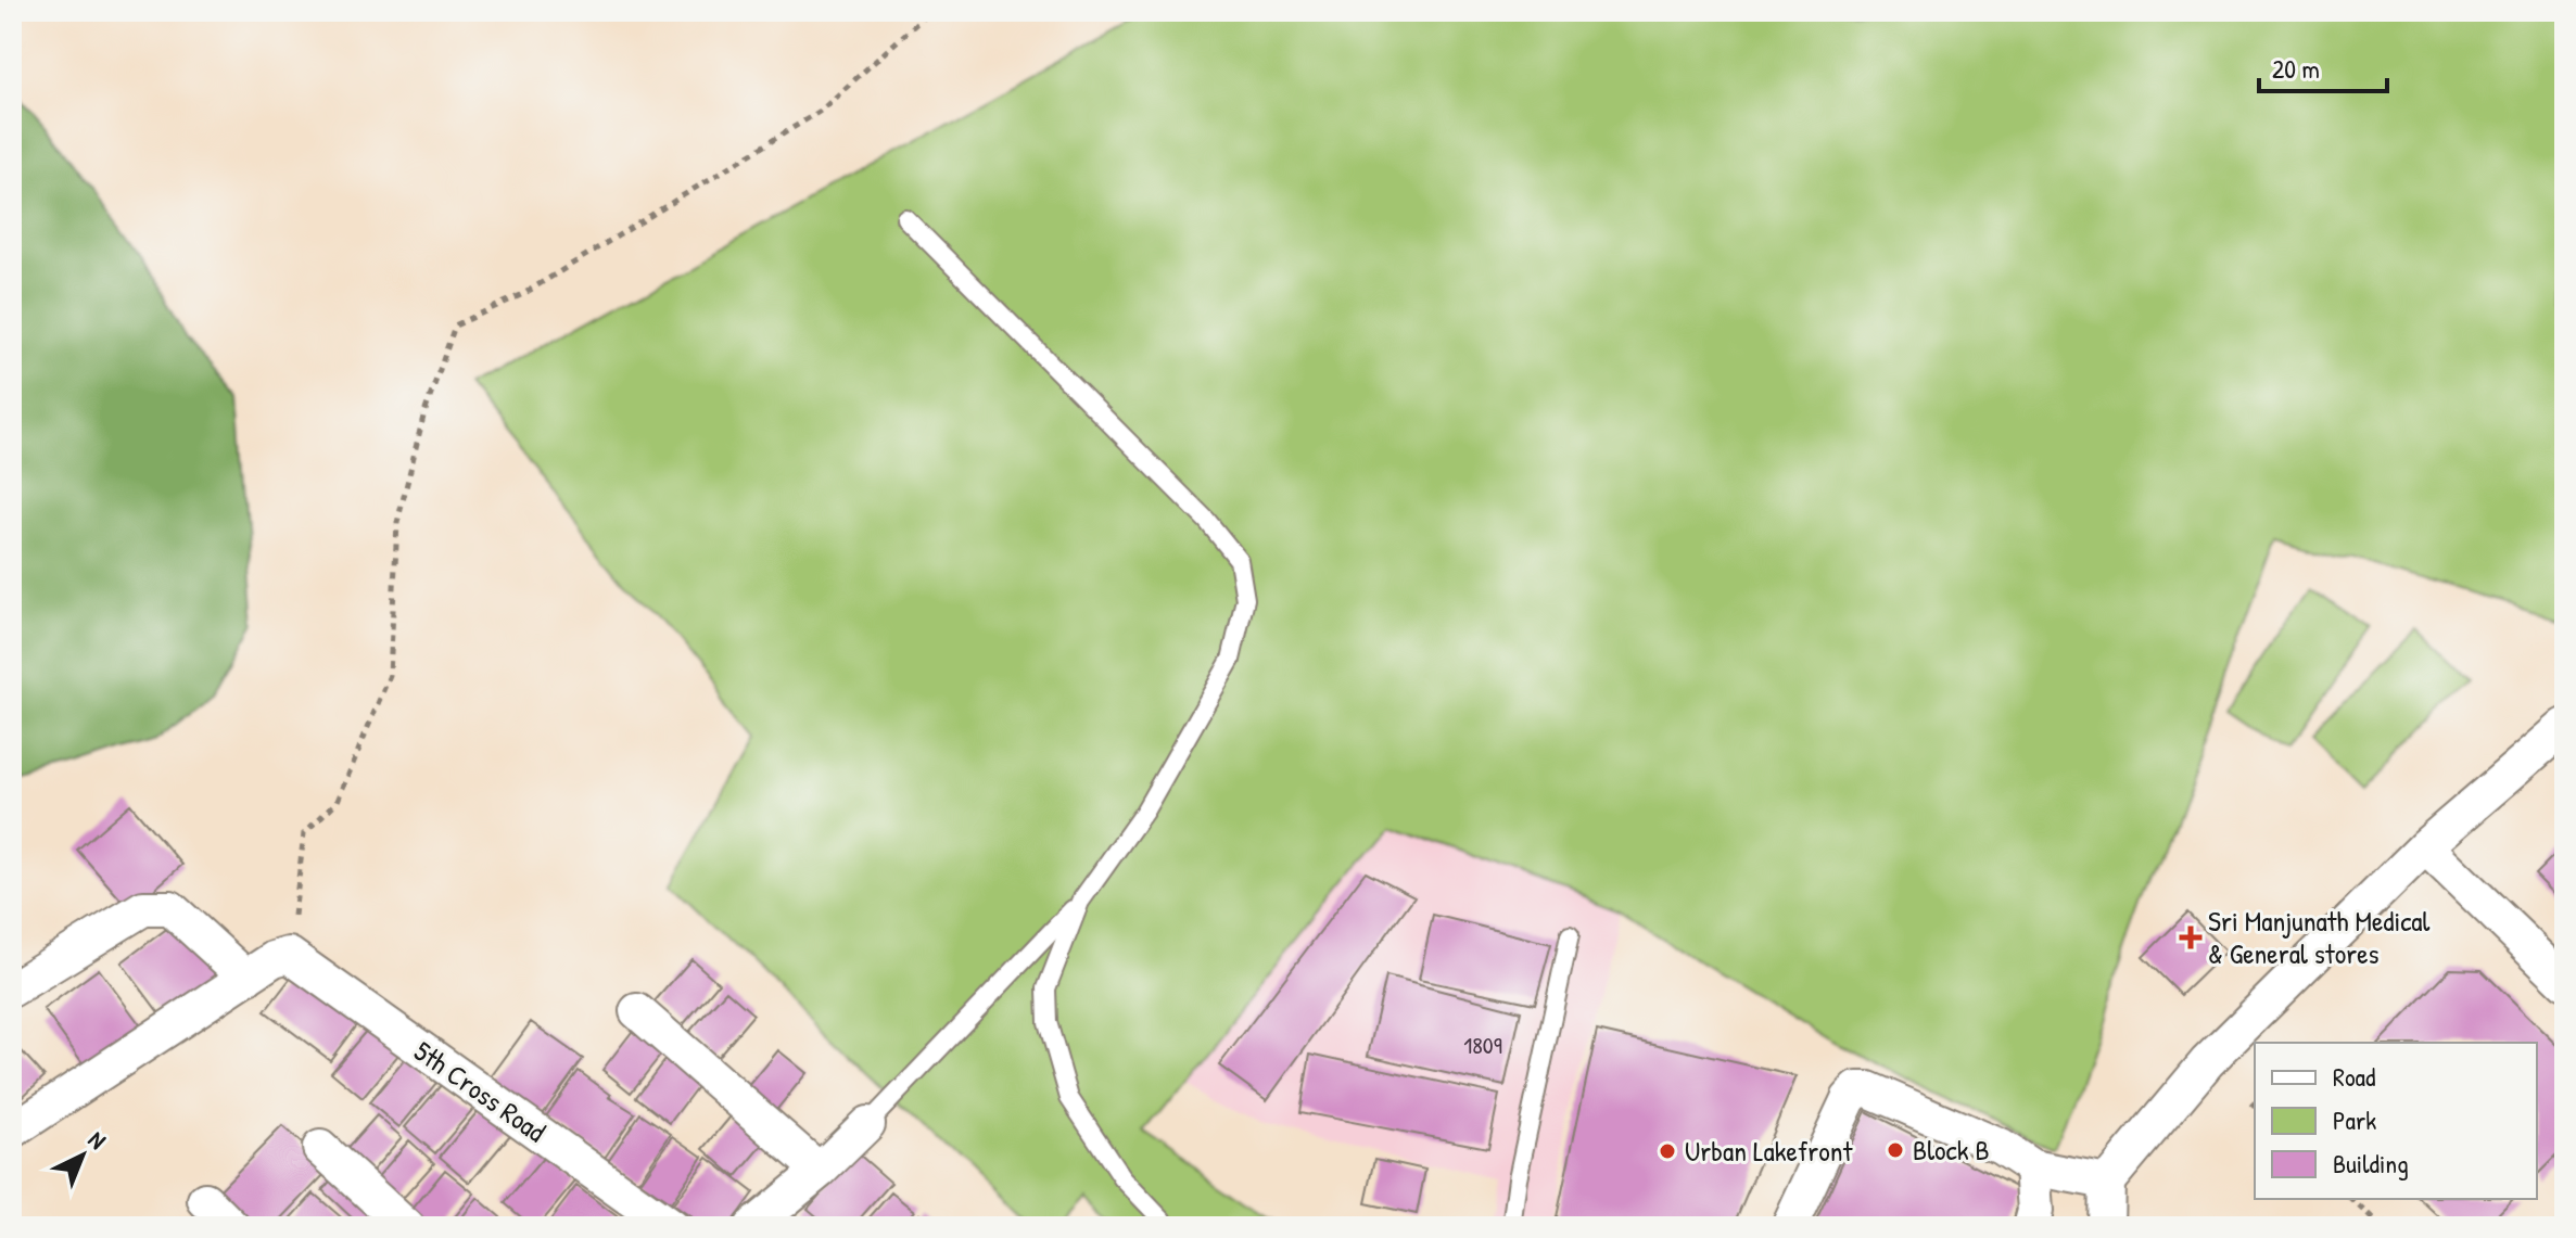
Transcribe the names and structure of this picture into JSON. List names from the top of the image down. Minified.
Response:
{"streets":{"street":["5th Cross Road"]},"places":{"health":["Sri Manjunath Medical & General stores"],"other":["Block B","Urban Lakefront"]},"house_numbers":["1809"],"legend":["Road","Park","Building"],"scale_bar":"20 m","north":"top right"}
